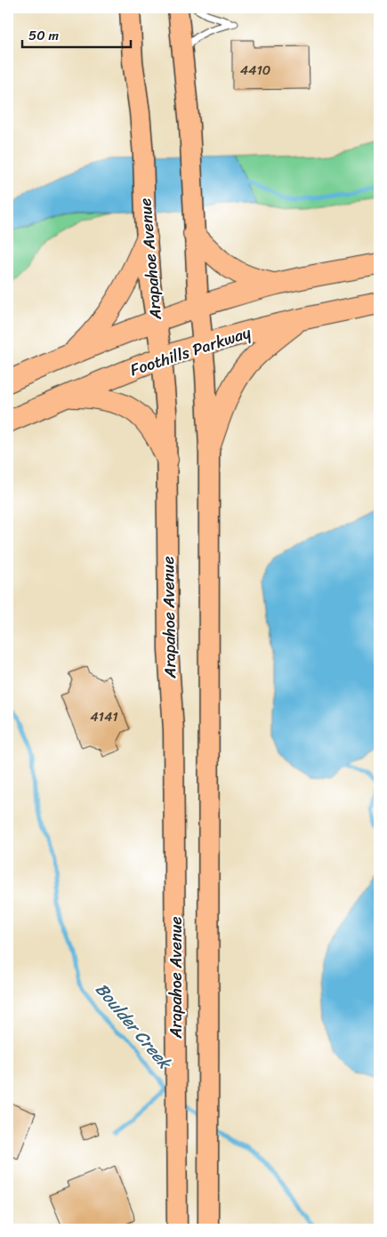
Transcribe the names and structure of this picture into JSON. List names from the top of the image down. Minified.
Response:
{"streets":{"highway":["Foothills Parkway"],"main road":["Arapahoe Avenue"]},"crossings":[["Arapahoe Avenue","Foothills Parkway"]],"water":["Boulder Creek"],"house_numbers":["4410","4141"],"scale_bar":"50 m"}
